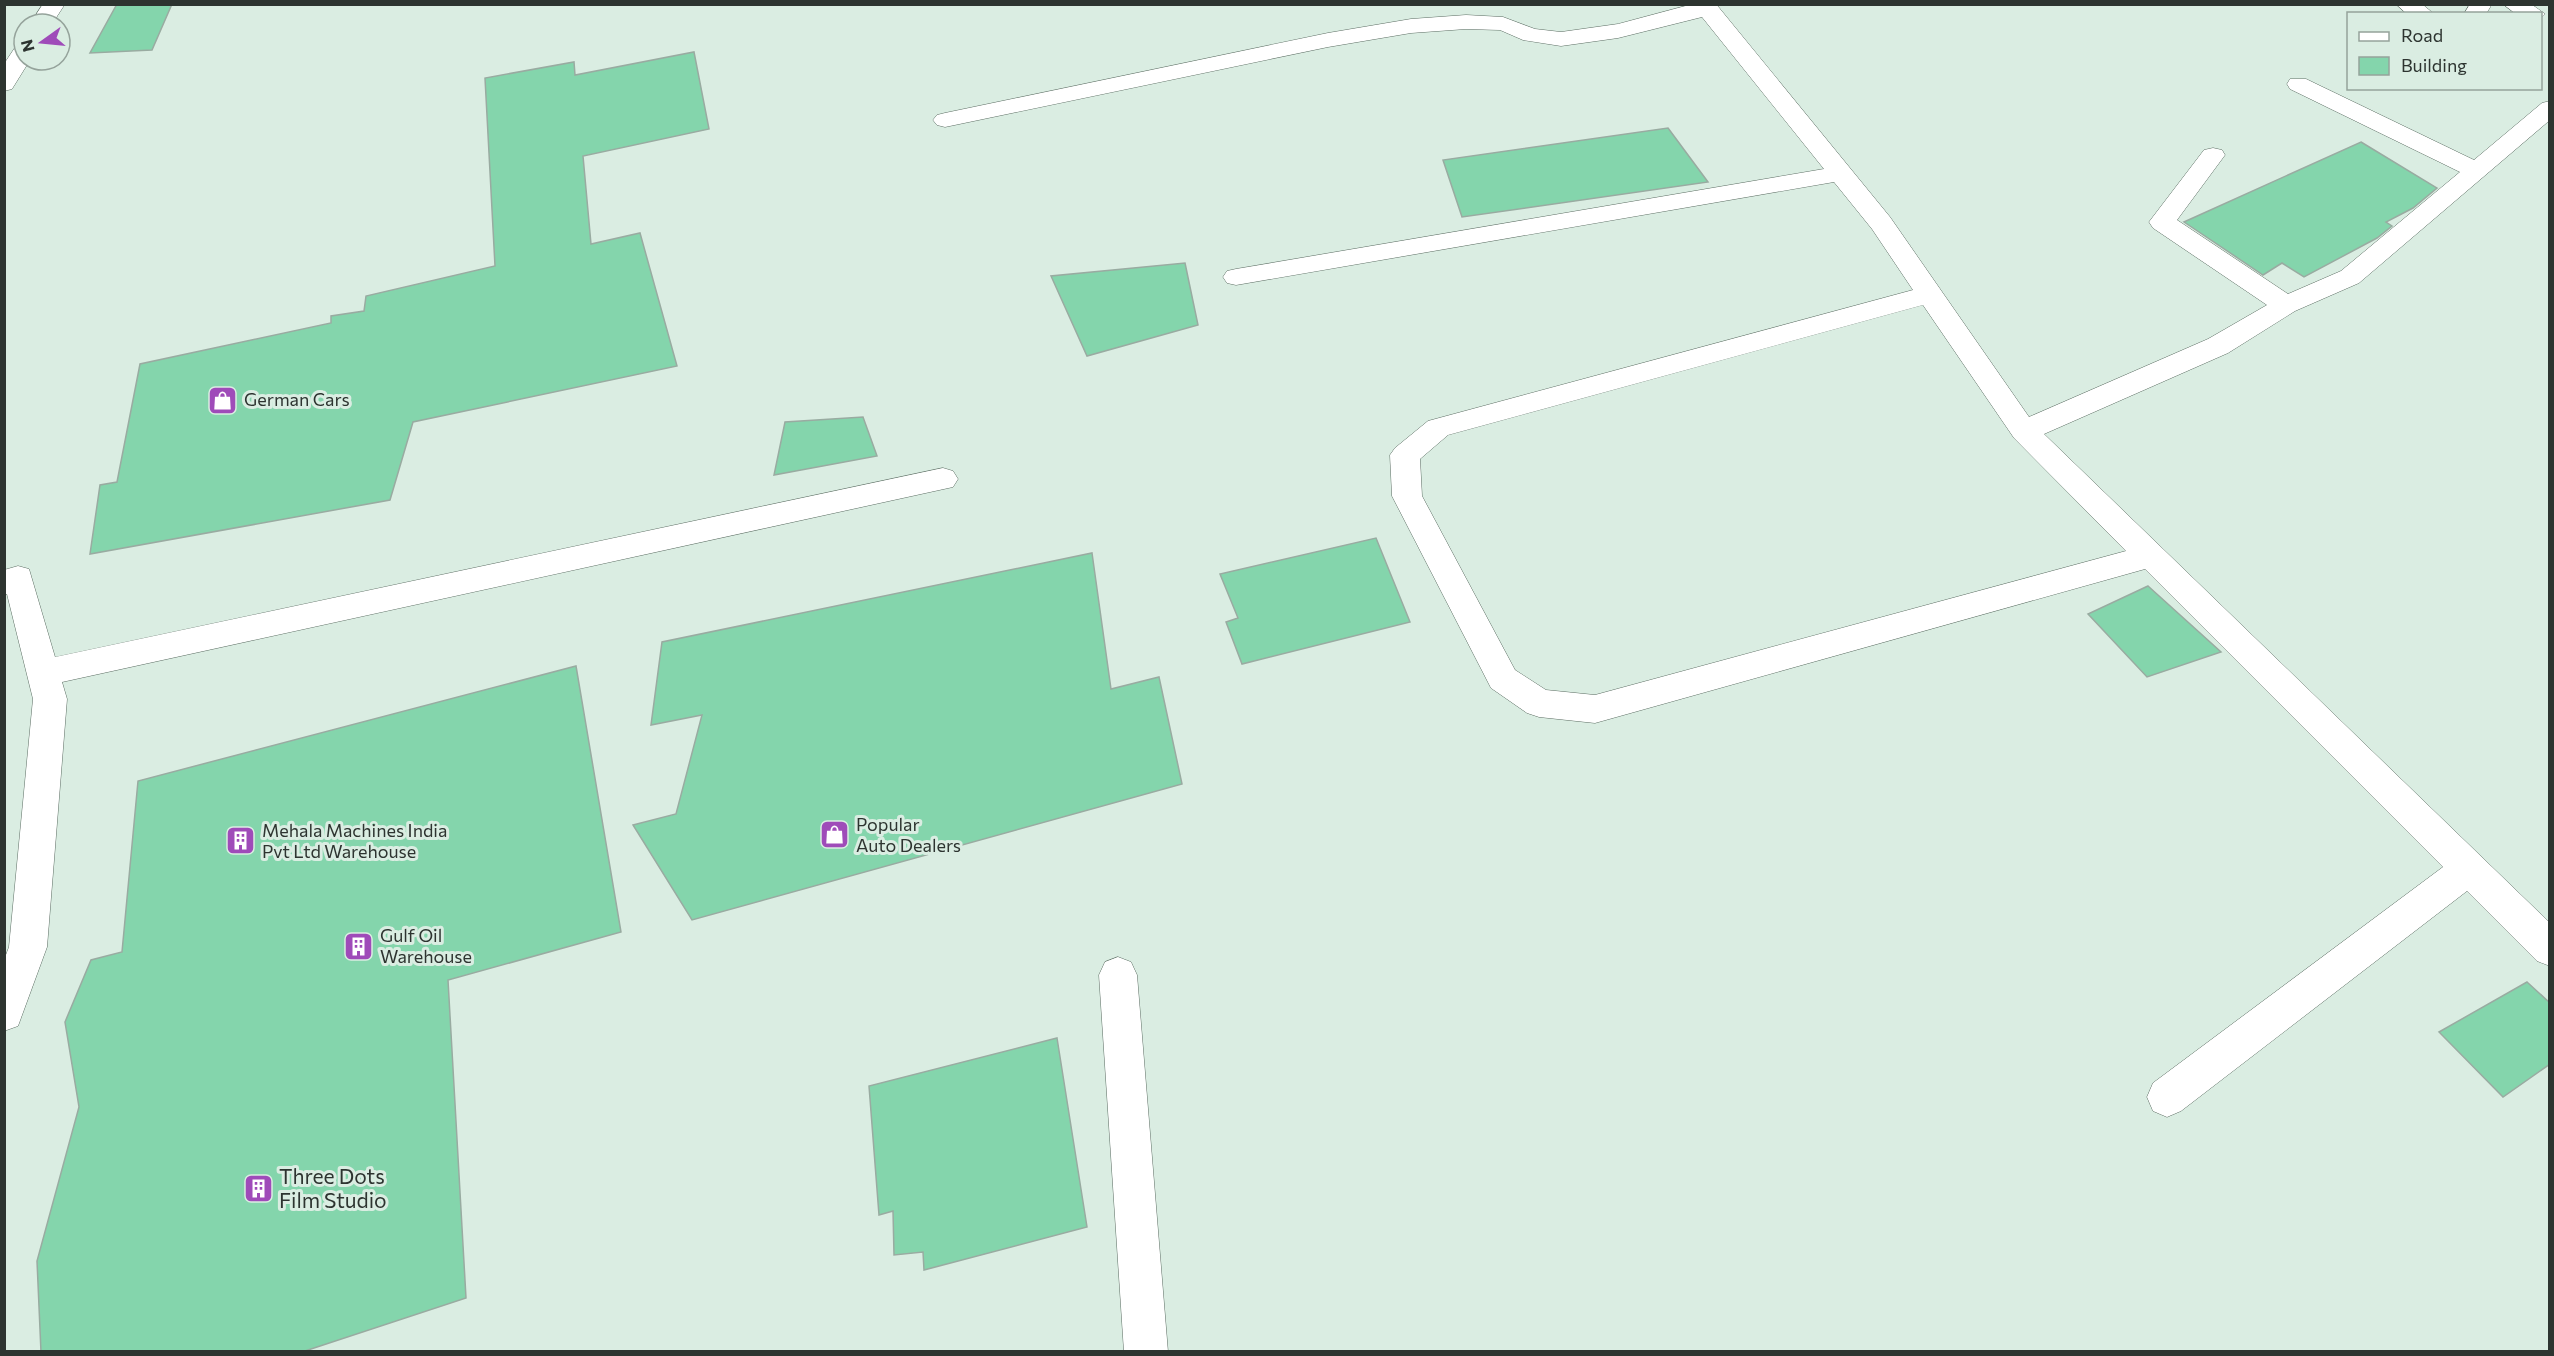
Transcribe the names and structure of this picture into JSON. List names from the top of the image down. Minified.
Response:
{"places":{"shop":["German Cars","Popular Auto Dealers"],"building":["Mehala Machines India Pvt Ltd Warehouse","Gulf Oil Warehouse","Three Dots Film Studio"]},"legend":["Road","Building"],"north":"left"}
